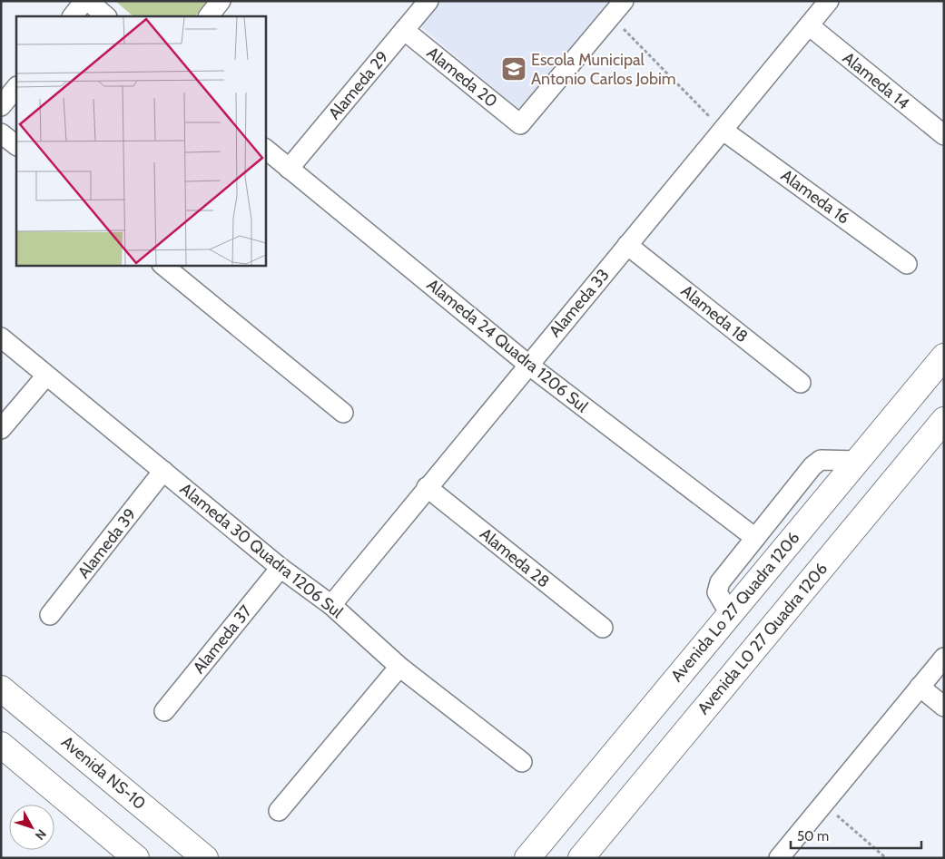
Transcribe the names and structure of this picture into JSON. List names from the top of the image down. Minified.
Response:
{"streets":{"main road":["Avenida Lo 27 Quadra 1206","Avenida L0 27 Quadra 1206","Avenida NS-10"],"street":["Alameda 20","Alameda 14","Alameda 29","Alameda 16","Alameda 33","Alameda 18","Alameda 24 Quadra 1206 Sul","Alameda 39","Alameda 30 Quadra 1206 Sul","Alameda 28","Alameda 37"]},"crossings":[["Alameda 20","Alameda 29"],["Alameda 14","Alameda 33"],["Alameda 29","Alameda 24 Quadra 1206 Sul"],["Alameda 16","Alameda 33"],["Alameda 33","Alameda 18"],["Alameda 33","Alameda 24 Quadra 1206 Sul"],["Alameda 33","Alameda 30 Quadra 1206 Sul"],["Alameda 33","Alameda 28"],["Alameda 39","Alameda 30 Quadra 1206 Sul"],["Alameda 30 Quadra 1206 Sul","Alameda 37"]],"places":{"school or university":["Escola Municipal Antonio Carlos Jobim"]},"scale_bar":"50 m","north":"bottom right"}
